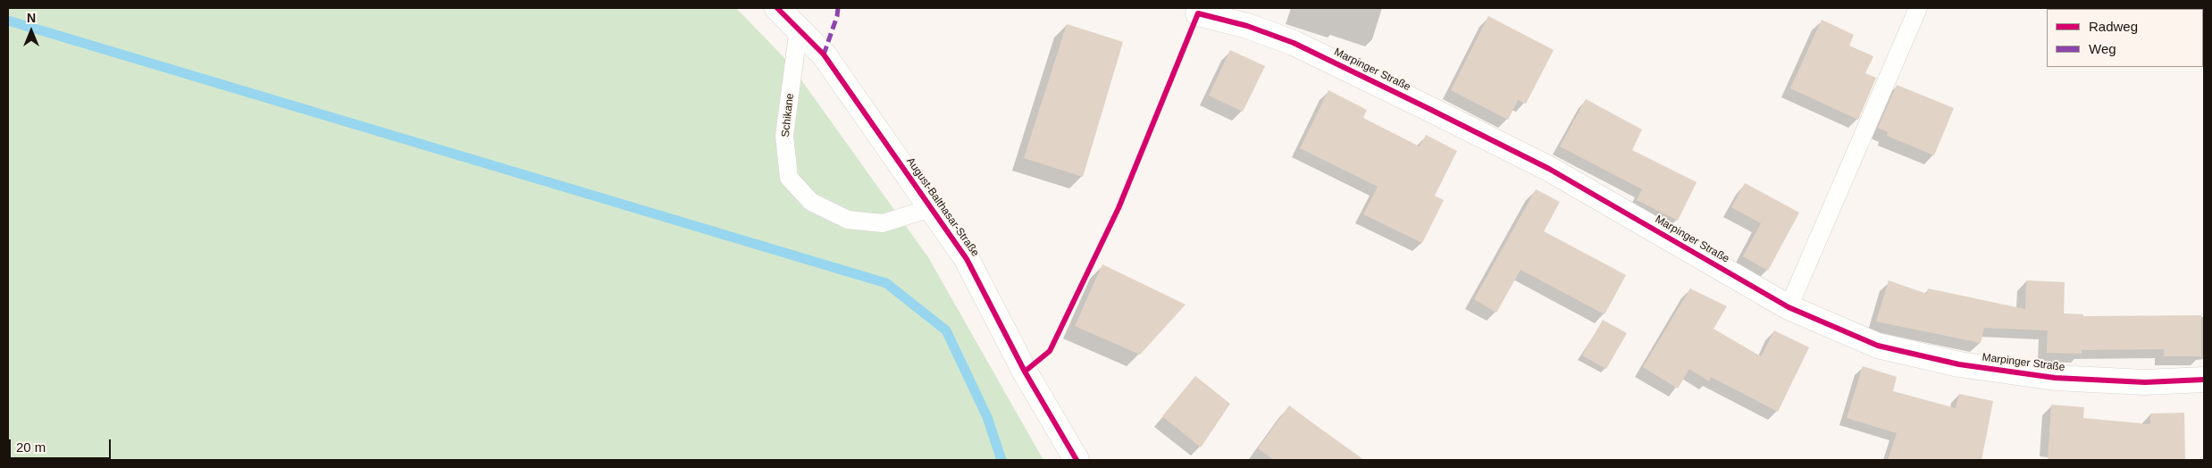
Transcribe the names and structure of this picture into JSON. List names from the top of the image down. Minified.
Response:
{"streets":{"street":["Marpinger Straße","August-Balthasar-Straße"],"lane":["Schikane"]},"crossings":[["Schikane","August-Balthasar-Straße"]],"legend":["Radweg","Weg"],"scale_bar":"20 m","north":"top"}
